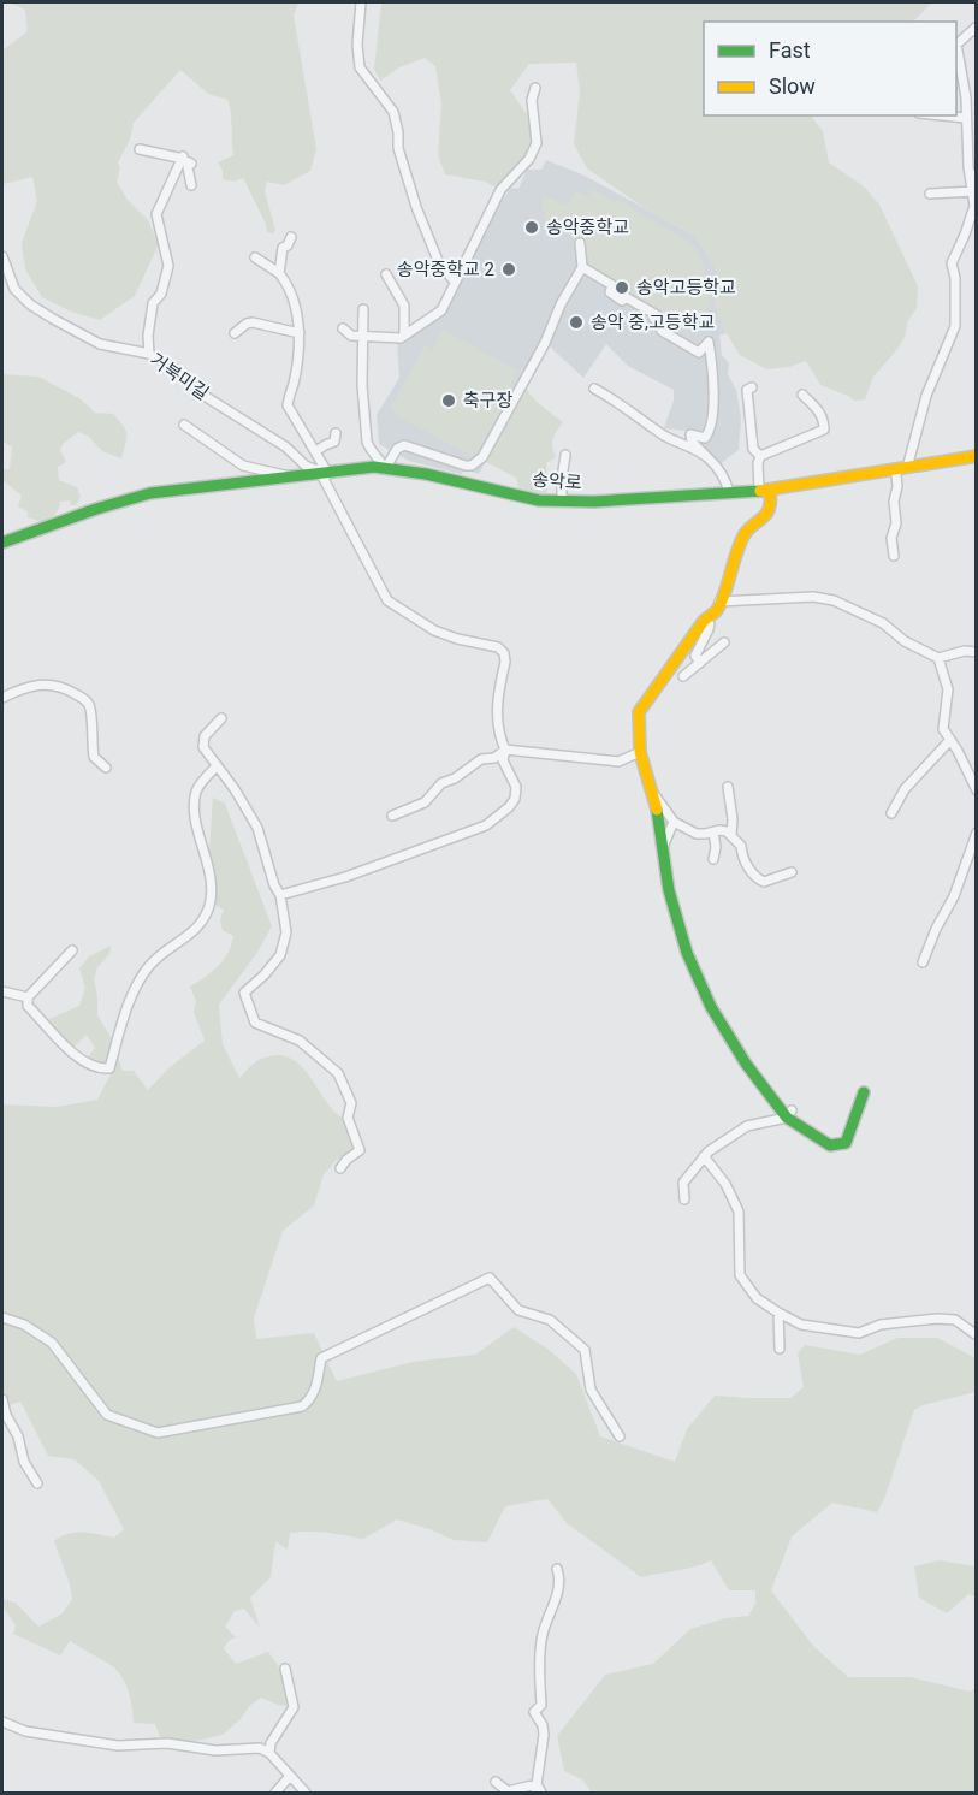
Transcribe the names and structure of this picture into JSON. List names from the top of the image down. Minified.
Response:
{"streets":{"main road":["송악로"],"street":["거북미길"]},"crossings":[["거북미길","송악로"]],"places":["송악중학교","송악중학교 2","송악고등학교","송악 중,고등학교","축구장"],"legend":["Fast","Slow"]}
